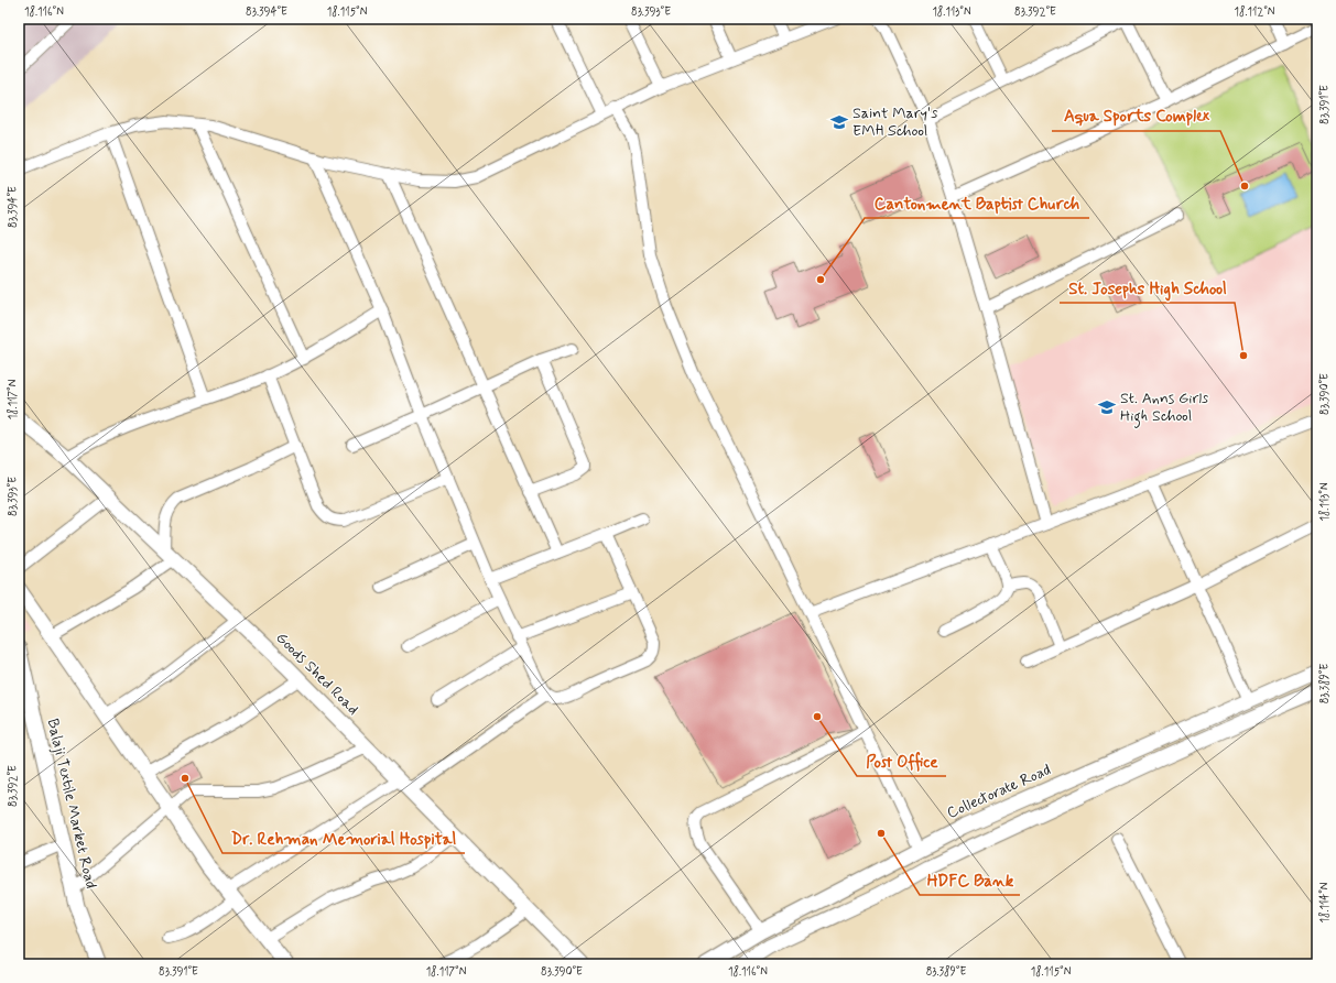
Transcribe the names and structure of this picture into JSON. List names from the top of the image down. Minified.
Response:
{"streets":{"street":["Goods Shed Road","Collectorate Road","Balaji Textile Market Road"]},"places":{"school or university":["Saint Mary's EMH School","St. Anns Girls High School"],"other":["Aqua Sports Complex","Cantonment Baptist Church","St. Josephs High School","Post Office","Dr. Rehman Memorial Hospital","HDFC Bank"]},"coordinates":["18.116°N","83.394°E","18.115°N","83.393°E","18.113°N","83.392°E","18.112°N","83.391°E","83.390°E","18.117°N","83.389°E","18.114°N"]}
